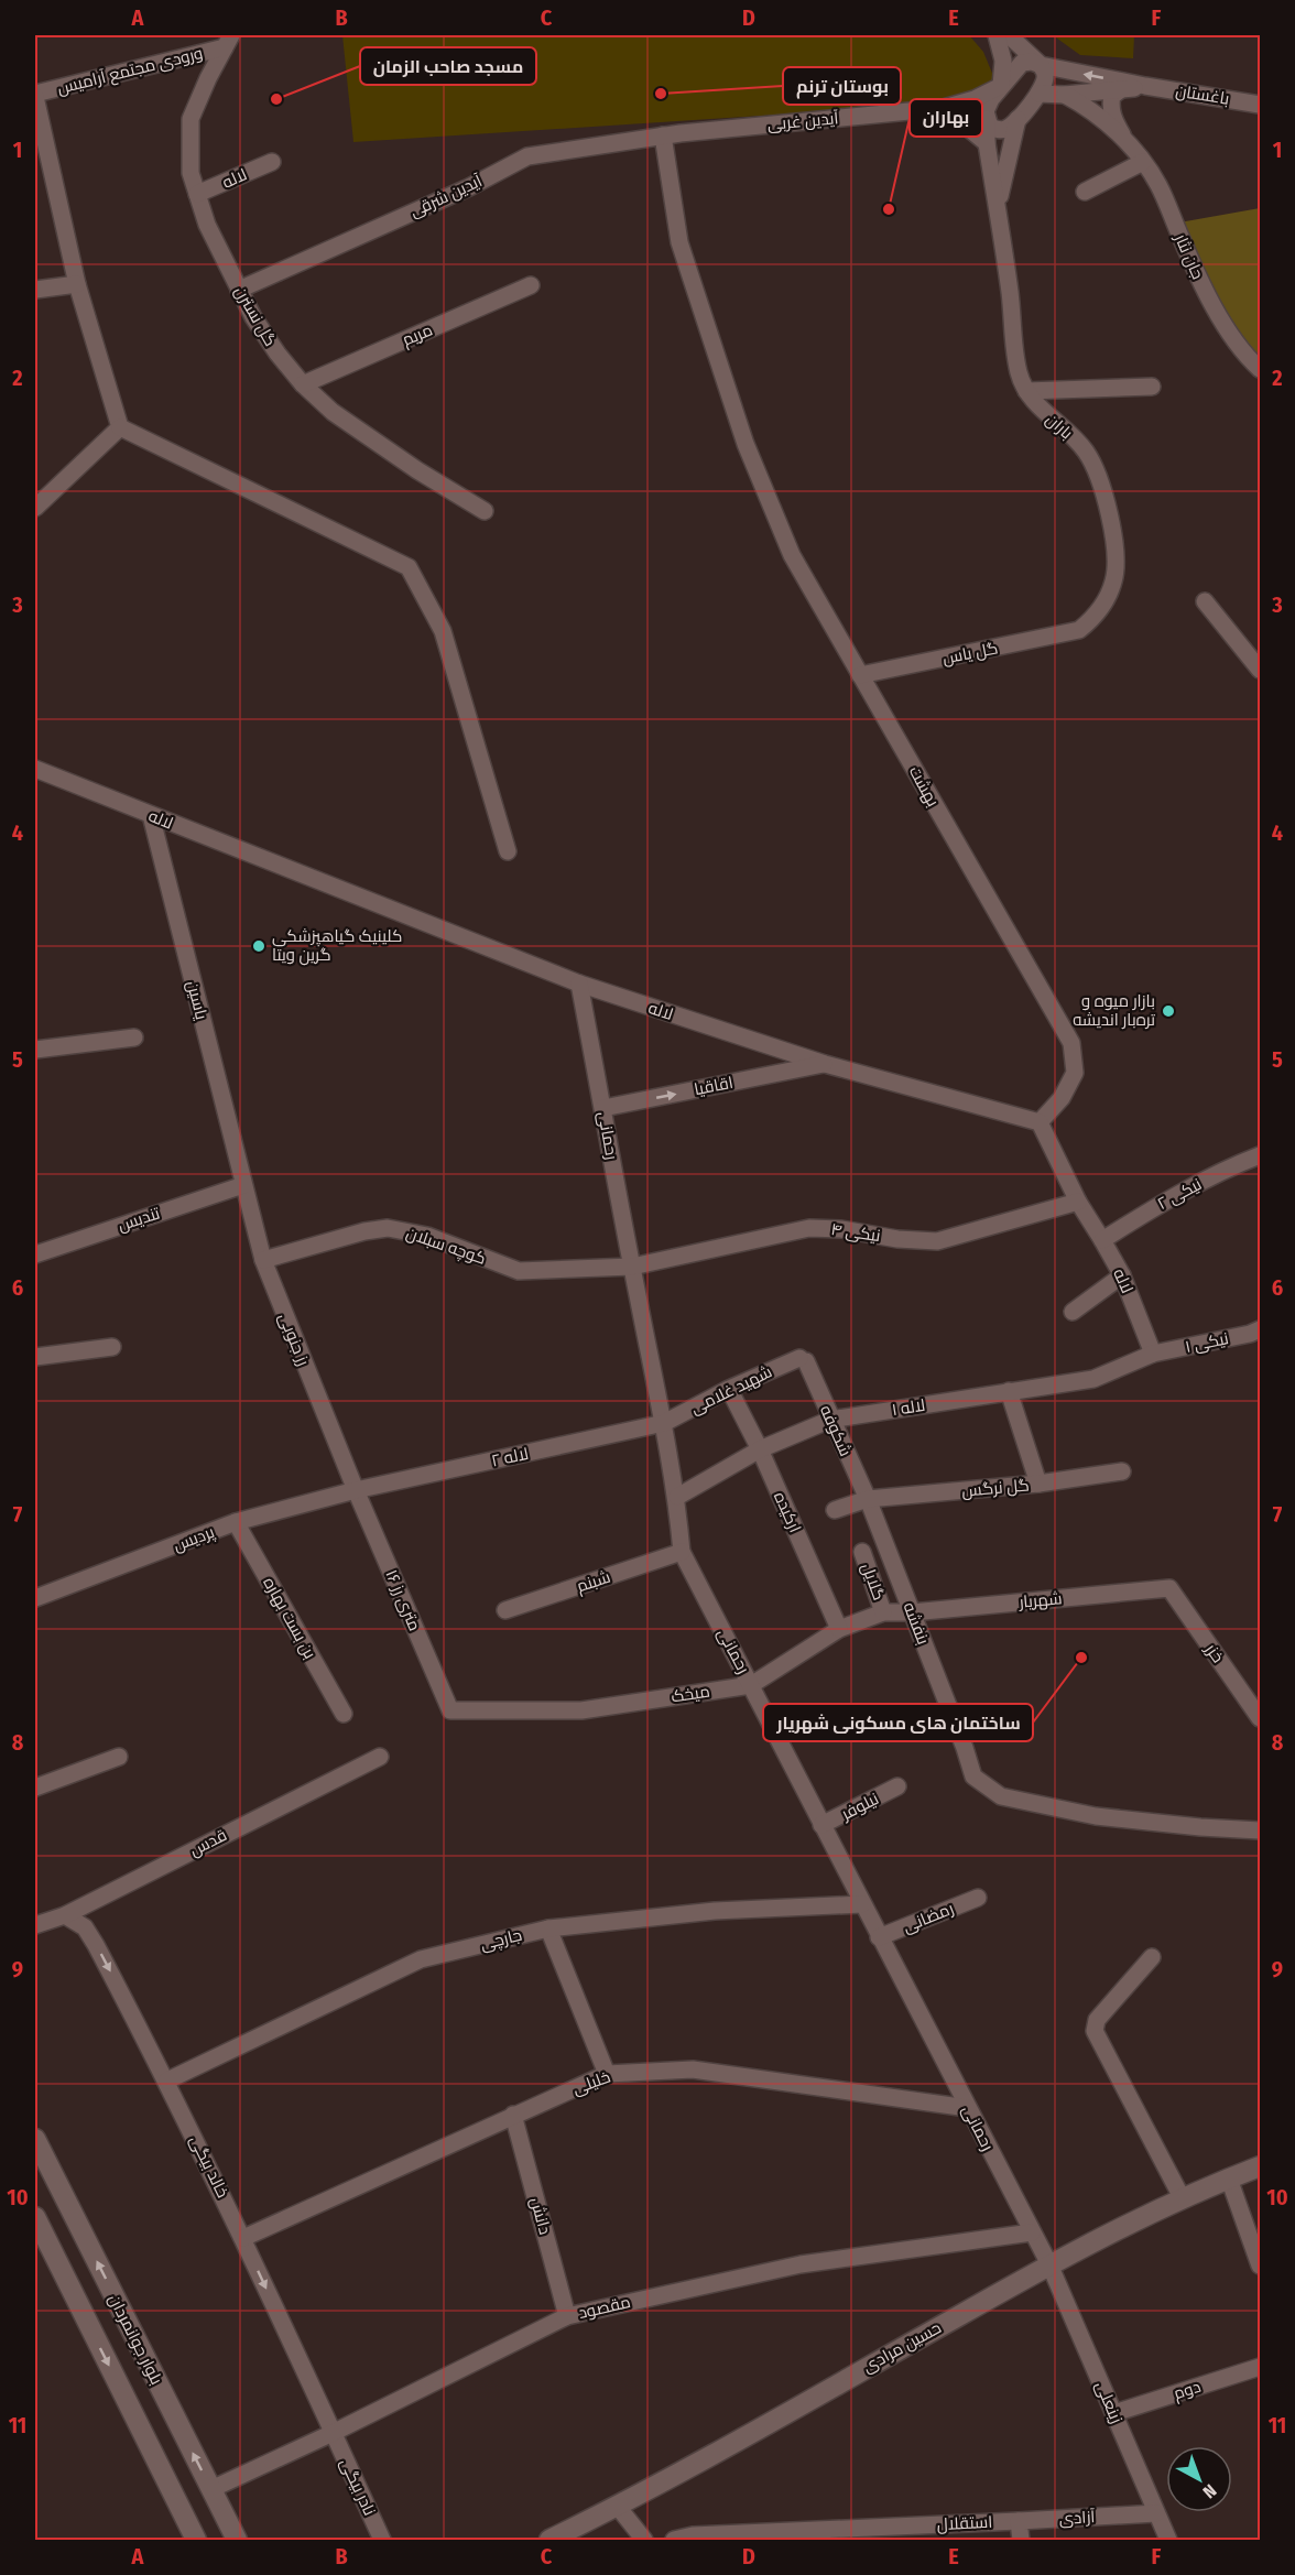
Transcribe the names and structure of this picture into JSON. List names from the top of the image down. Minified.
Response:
{"streets":{"main road":["بلوار جوانمردان","حسین مرادی"],"street":["ورودی مجتمع آرامیس","باغستان","آیدین غربی","لاله","آیدین شرقی","جان نثار","گل نسترن","مریم","باران","گل یاس","بهشت","یاسین","اقاقیا","رحمانی","نیکی ۲","تندیس","نیکی ۴","کوچه سبلان","رز جنوبی","نیکی ۱","شهید غلامی","لاله ۱","شکوفه","لاله ۲","گل نرگس","ارکیده","پردیس","شبنم","گلایل","۱۶ متری رز","شهریار","بن بست بهاره","بنفشه","خزر","میخک","نیلوفر","قدس","رمضانی","جارچی","خلیلی","خالد بیگی","دانش","مقصود","دوم","زینعلی","نادر بیگی","آزادی","استقلال"]},"crossings":[["ورودی مجتمع آرامیس","گل نسترن"],["آیدین غربی","آیدین شرقی"],["آیدین غربی","بهشت"],["لاله","گل نسترن"],["لاله","بهشت"],["لاله","یاسین"],["لاله","اقاقیا"],["لاله","رحمانی"],["لاله","نیکی ۲"],["لاله","نیکی ۴"],["لاله","نیکی ۱"],["لاله","لاله ۱"],["آیدین شرقی","گل نسترن"],["آیدین شرقی","بهشت"],["گل نسترن","مریم"],["باران","گل یاس"],["گل یاس","بهشت"],["یاسین","تندیس"],["یاسین","رز جنوبی"],["اقاقیا","رحمانی"],["رحمانی","نیکی ۴"],["رحمانی","کوچه سبلان"],["رحمانی","شهید غلامی"],["رحمانی","لاله ۱"],["رحمانی","لاله ۲"],["رحمانی","شبنم"],["رحمانی","میخک"],["رحمانی","نیلوفر"],["رحمانی","رمضانی"],["رحمانی","جارچی"],["رحمانی","خلیلی"],["رحمانی","مقصود"],["رحمانی","حسین مرادی"],["رحمانی","زینعلی"],["تندیس","رز جنوبی"],["نیکی ۴","کوچه سبلان"],["کوچه سبلان","رز جنوبی"],["رز جنوبی","لاله ۲"],["رز جنوبی","پردیس"],["رز جنوبی","۱۶ متری رز"],["نیکی ۱","لاله ۱"],["شهید غلامی","شکوفه"],["شهید غلامی","لاله ۲"],["لاله ۱","شکوفه"],["لاله ۱","ارکیده"],["شکوفه","گل نرگس"],["شکوفه","بنفشه"],["لاله ۲","پردیس"],["لاله ۲","۱۶ متری رز"],["گل نرگس","بنفشه"],["ارکیده","میخک"],["پردیس","۱۶ متری رز"],["پردیس","بن بست بهاره"],["گلایل","میخک"],["۱۶ متری رز","میخک"],["شهریار","بنفشه"],["شهریار","خزر"],["شهریار","میخک"],["بنفشه","میخک"],["قدس","خالد بیگی"],["جارچی","خالد بیگی"],["خلیلی","خالد بیگی"],["خلیلی","دانش"],["خالد بیگی","مقصود"],["خالد بیگی","نادر بیگی"],["دانش","مقصود"],["مقصود","بلوار جوانمردان"],["مقصود","نادر بیگی"],["حسین مرادی","زینعلی"],["دوم","زینعلی"],["زینعلی","آزادی"],["آزادی","استقلال"]],"one_way":["اقاقیا","خالد بیگی"],"places":["بوستان ترنم","مسجد صاحب الزمان","بهاران","کلینیک گیاهپزشکی گرین ویتا","بازار میوه و تره‌بار اندیشه","ساختمان های مسکونی شهریار"],"north":"bottom right","grid":{"columns":["A","B","C","D","E","F"],"rows":["1","2","3","4","5","6","7","8","9","10","11"]}}
